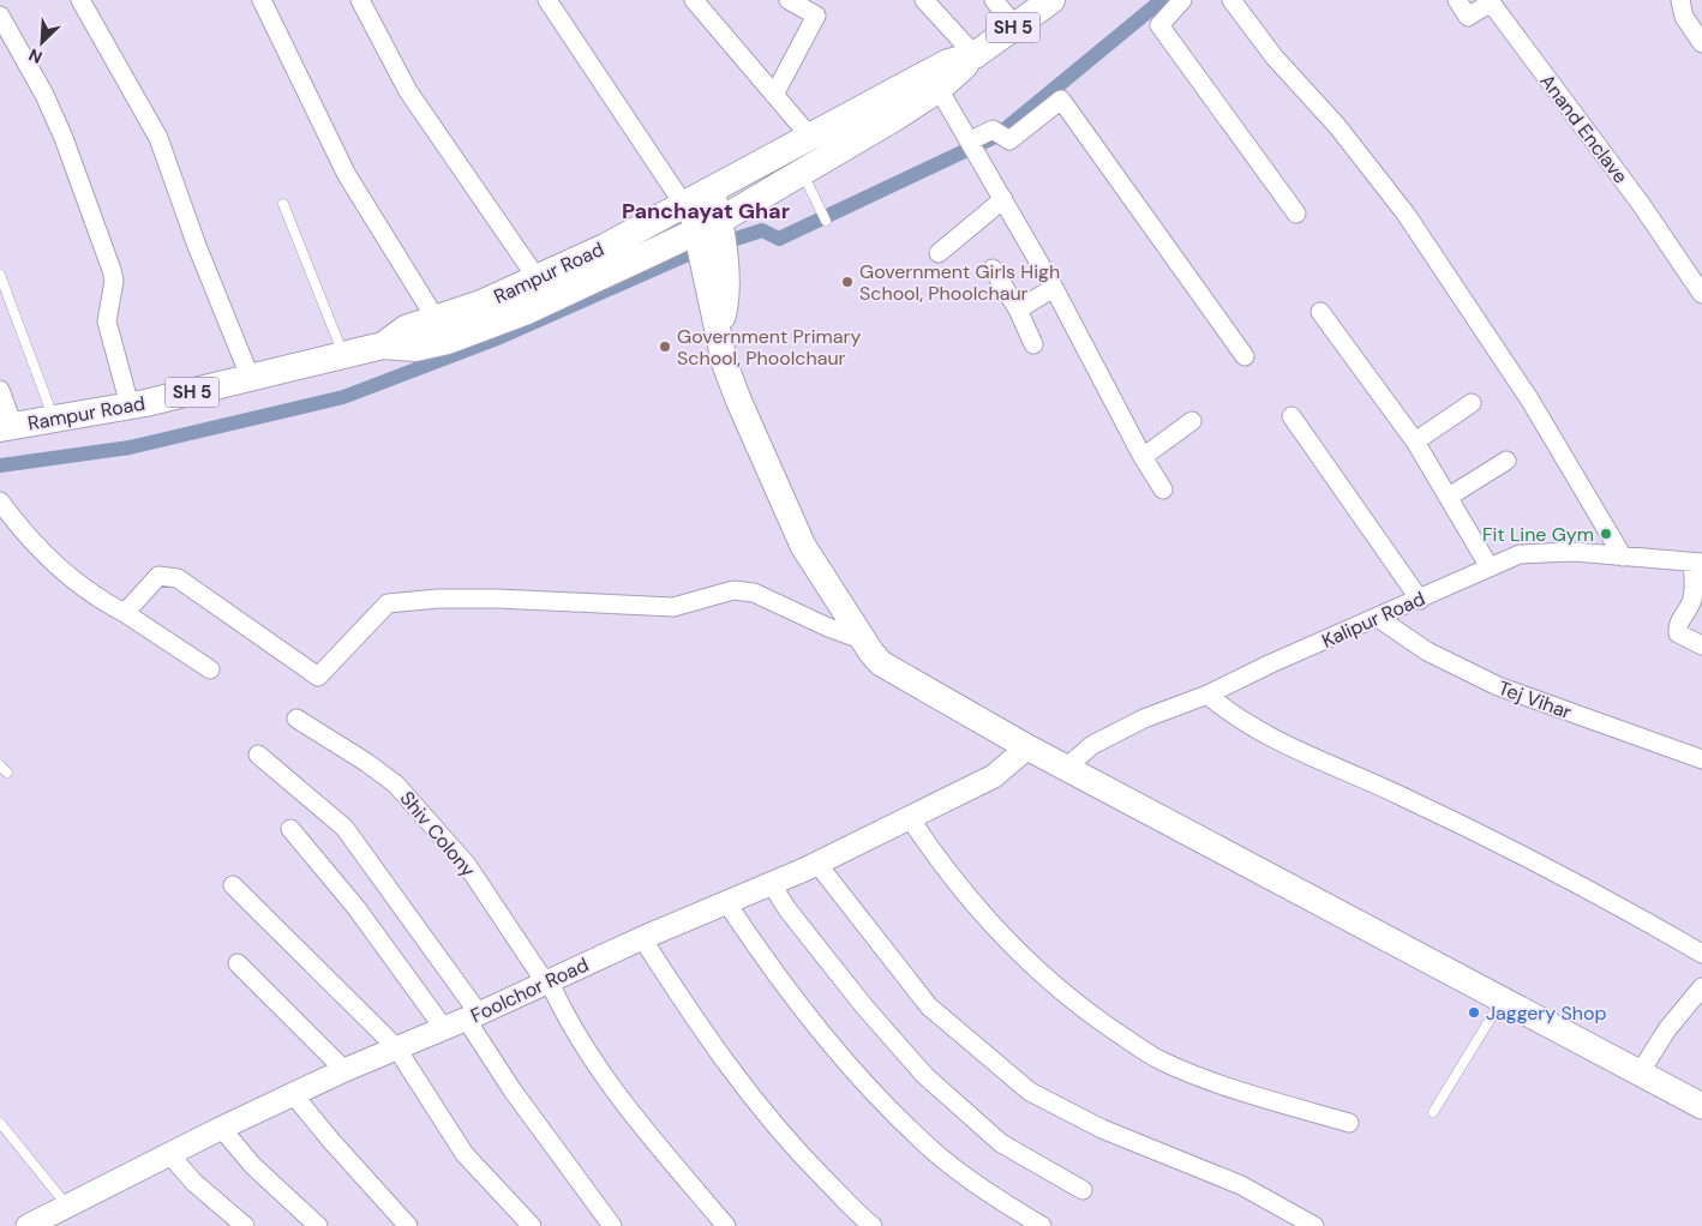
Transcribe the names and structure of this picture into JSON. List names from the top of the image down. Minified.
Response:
{"streets":{"main road":["SH 5","Rampur Road"],"street":["Anand Enclave","Kalipur Road","Tej Vihar","Shiv Colony","Foolchor Road"]},"crossings":[["Kalipur Road","Tej Vihar"],["Shiv Colony","Foolchor Road"]],"districts":["Panchayat Ghar"],"places":["Government Girls High School, Phoolchaur","Government Primary School, Phoolchaur","Fit Line Gym","Jaggery Shop"],"north":"bottom left"}
